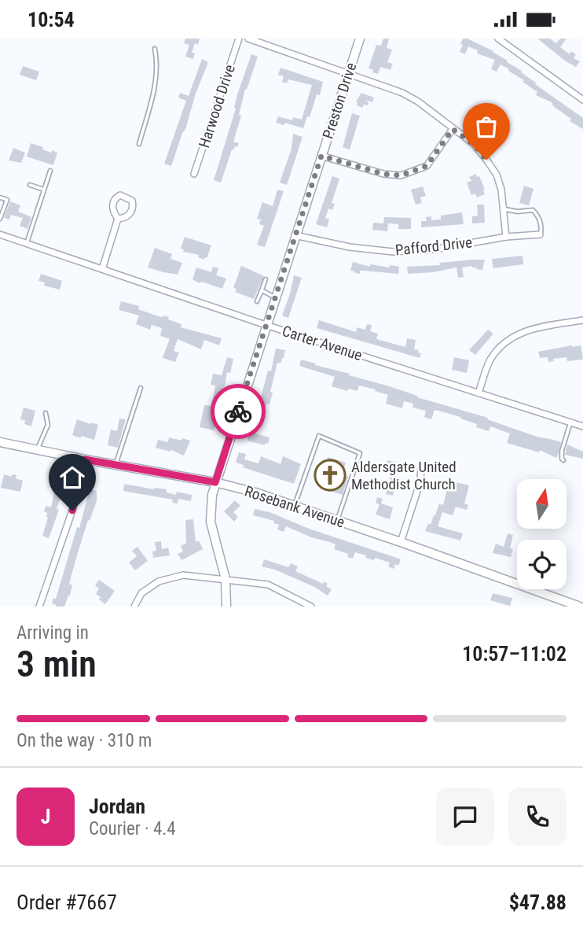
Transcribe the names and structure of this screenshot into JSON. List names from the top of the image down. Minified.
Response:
{"streets":{"street":["Preston Drive","Harwood Drive","Pafford Drive","Carter Avenue","Rosebank Avenue"]},"crossings":[["Preston Drive","Pafford Drive"],["Preston Drive","Carter Avenue"],["Preston Drive","Rosebank Avenue"]],"places":{"church":["Aldersgate United Methodist Church"]},"north":"top","page":{"status":"10:54","heading":["3 min","Arriving in","10:57–11:02"],"panel":["Jordan","Courier · 4.4","Order #7667","$47.88"],"bar":"On the way · 310 m","round":"J"}}
